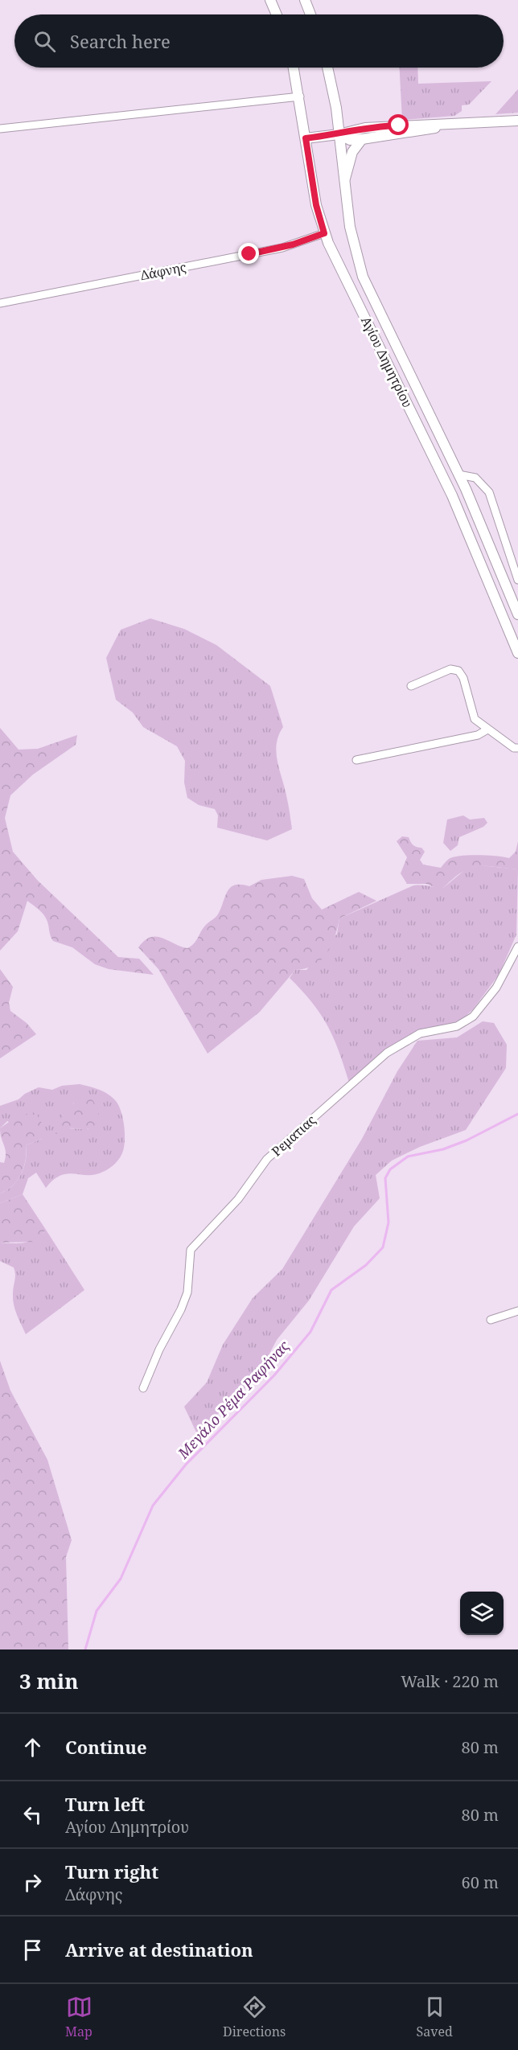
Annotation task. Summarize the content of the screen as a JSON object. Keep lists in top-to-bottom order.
{
  "streets": {
    "street": ["Δάφνης", "Αγίου Δημητρίου", "Ρεματιας"]
  },
  "crossings": [
    ["Δάφνης", "Αγίου Δημητρίου"]
  ],
  "water": ["Μεγάλο Ρέμα Ραφήνας"],
  "page": {
    "search": "Search here",
    "heading": ["3 min", "Walk · 220 m"],
    "list": [
      ["Continue", "80 m"],
      ["Turn left", "Αγίου Δημητρίου", "80 m"],
      ["Turn right", "Δάφνης", "60 m"],
      "Arrive at destination"
    ],
    "nav": ["Map", "Directions", "Saved"]
  }
}
